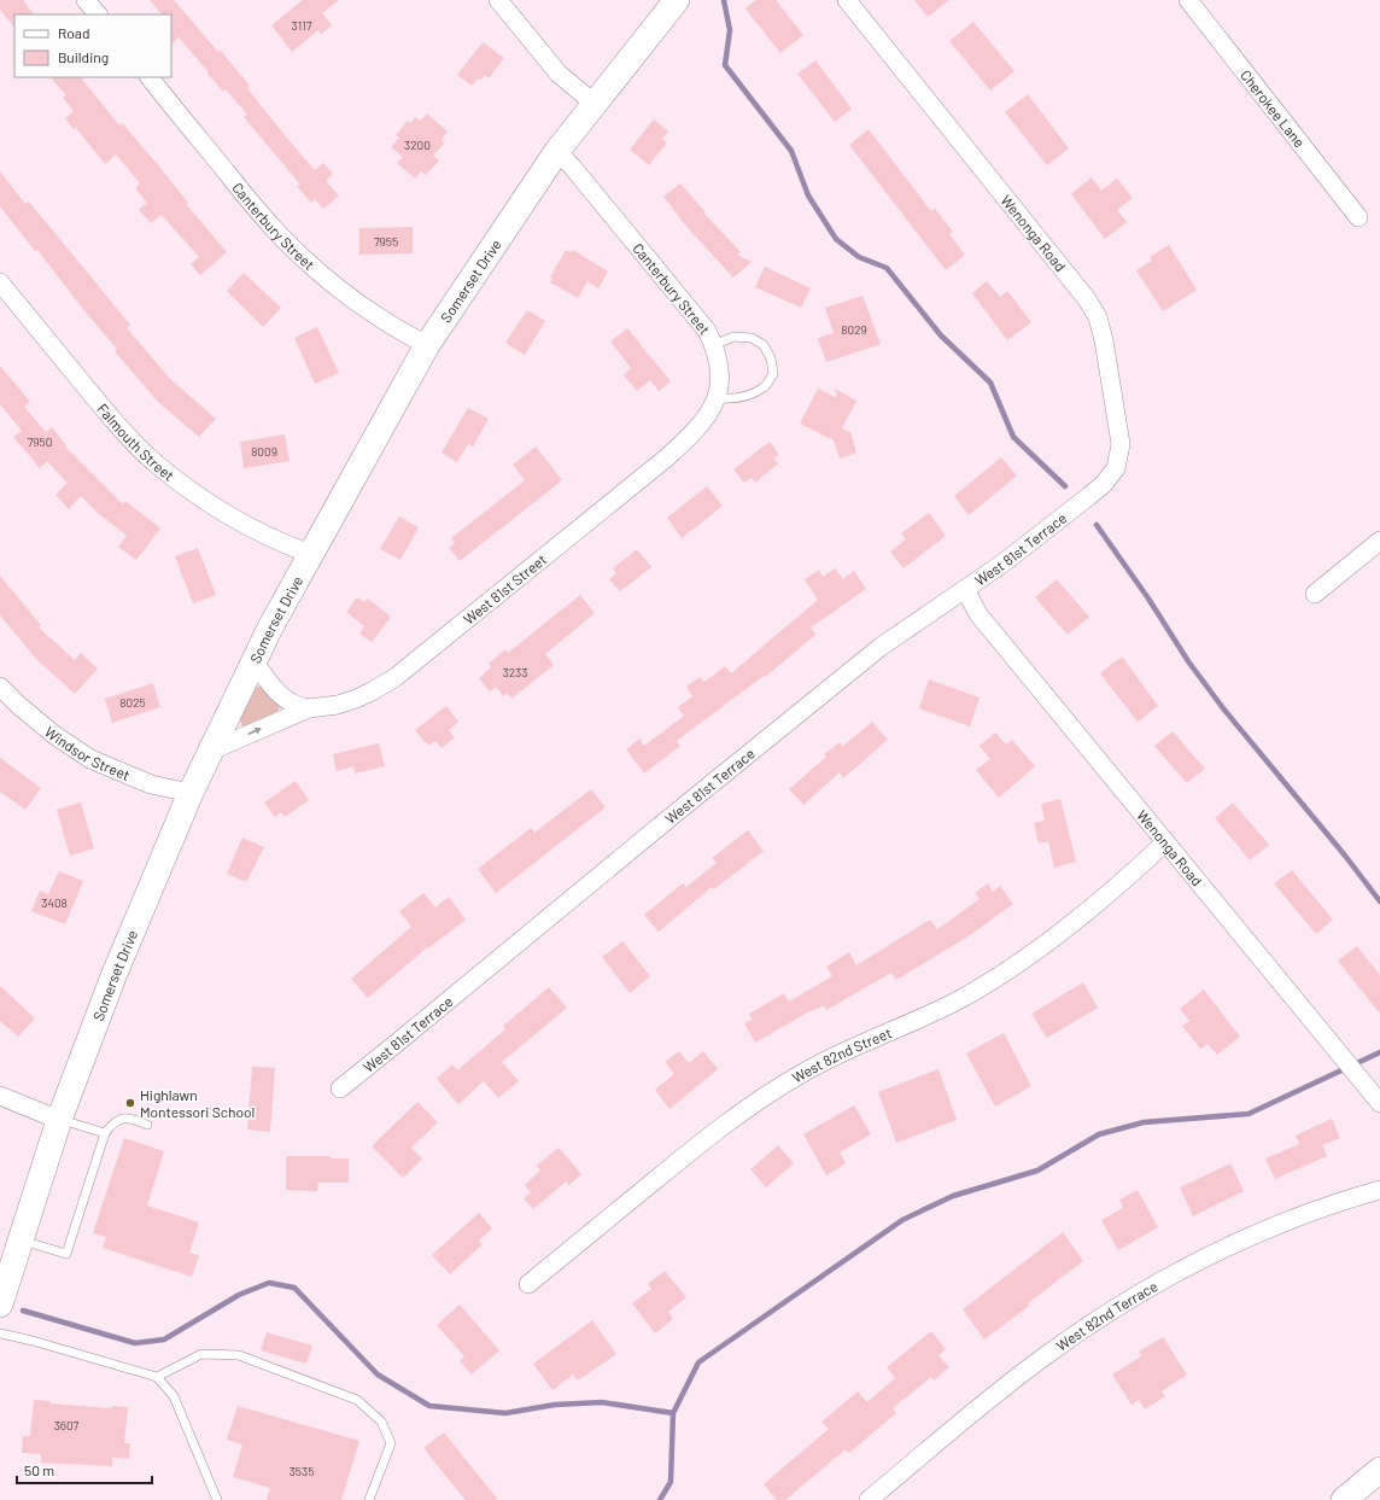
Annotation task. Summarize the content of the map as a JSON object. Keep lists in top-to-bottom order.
{
  "streets": {
    "street": [
      "Cherokee Lane",
      "Canterbury Street",
      "Wenonga Road",
      "Somerset Drive",
      "Falmouth Street",
      "West 81st Terrace",
      "West 81st Street",
      "Windsor Street",
      "West 82nd Street",
      "West 82nd Terrace"
    ]
  },
  "crossings": [
    ["Canterbury Street", "Somerset Drive"],
    ["Canterbury Street", "West 81st Street"],
    ["Wenonga Road", "West 81st Terrace"],
    ["Wenonga Road", "West 82nd Street"],
    ["Somerset Drive", "Falmouth Street"],
    ["Somerset Drive", "West 81st Street"],
    ["Somerset Drive", "Windsor Street"]
  ],
  "places": ["Highlawn Montessori School"],
  "house_numbers": [
    "3117",
    "3200",
    "7955",
    "8029",
    "7950",
    "8009",
    "3233",
    "8025",
    "3408",
    "3607",
    "3535"
  ],
  "legend": ["Road", "Building"],
  "scale_bar": "50 m"
}
